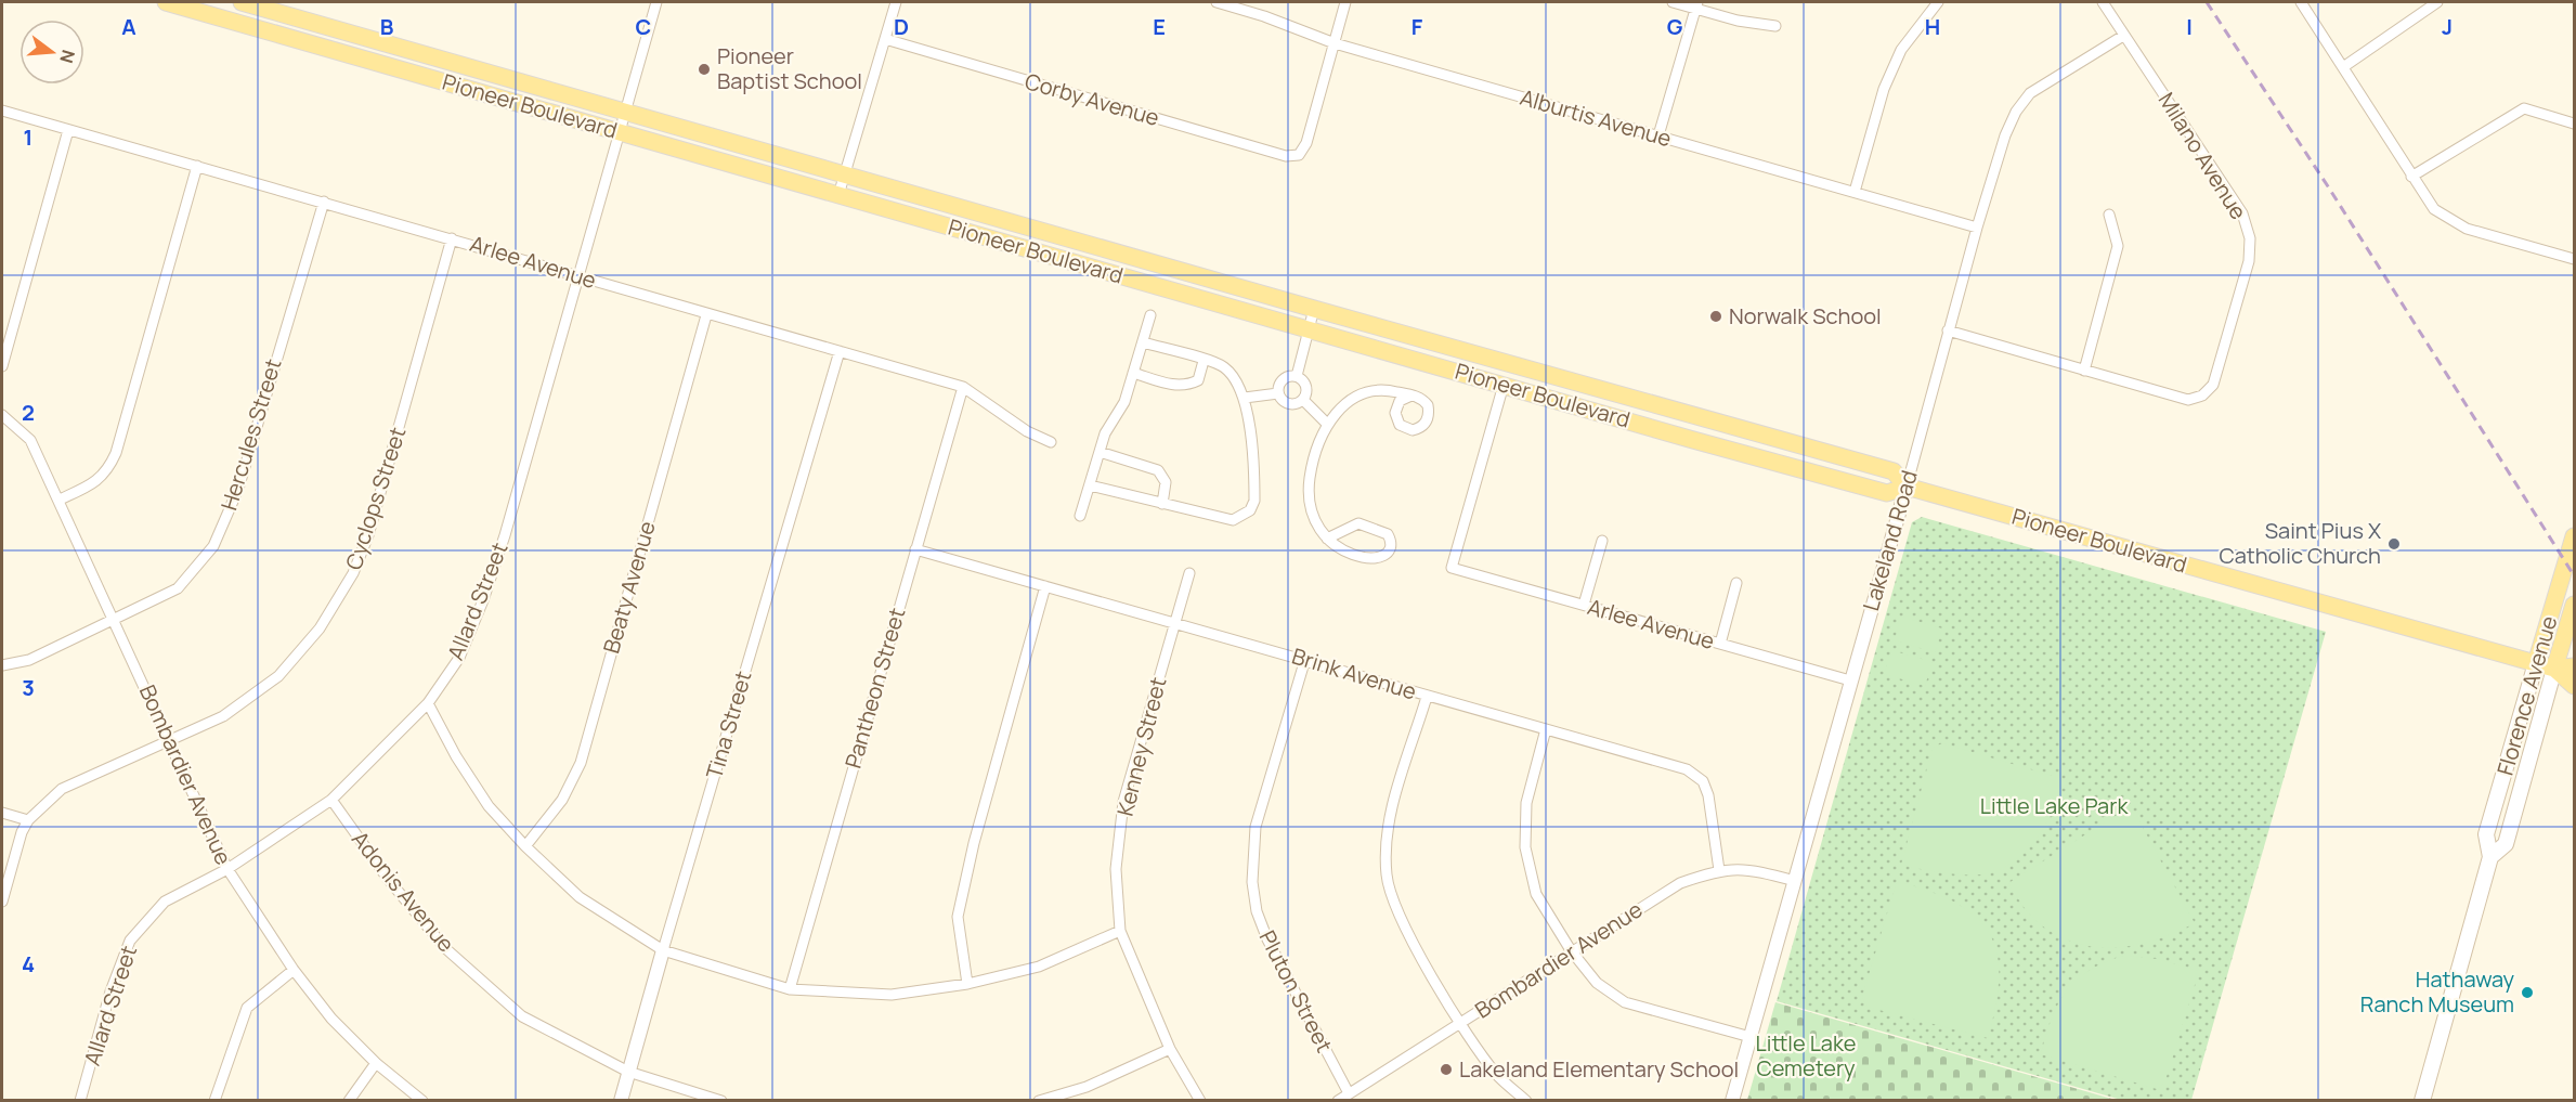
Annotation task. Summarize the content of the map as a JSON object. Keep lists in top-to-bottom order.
{
  "streets": {
    "main road": ["Pioneer Boulevard", "Florence Avenue"],
    "street": [
      "Corby Avenue",
      "Alburtis Avenue",
      "Milano Avenue",
      "Arlee Avenue",
      "Hercules Street",
      "Cyclops Street",
      "Lakeland Road",
      "Beaty Avenue",
      "Allard Street",
      "Brink Avenue",
      "Pantheon Street",
      "Tina Street",
      "Kenney Street",
      "Bombardier Avenue",
      "Adonis Avenue",
      "Pluton Street"
    ]
  },
  "crossings": [
    ["Corby Avenue", "Alburtis Avenue"],
    ["Pioneer Boulevard", "Arlee Avenue"],
    ["Pioneer Boulevard", "Lakeland Road"],
    ["Pioneer Boulevard", "Allard Street"],
    ["Pioneer Boulevard", "Florence Avenue"],
    ["Alburtis Avenue", "Lakeland Road"],
    ["Milano Avenue", "Lakeland Road"],
    ["Arlee Avenue", "Hercules Street"],
    ["Arlee Avenue", "Cyclops Street"],
    ["Arlee Avenue", "Lakeland Road"],
    ["Arlee Avenue", "Beaty Avenue"],
    ["Arlee Avenue", "Allard Street"],
    ["Arlee Avenue", "Pantheon Street"],
    ["Arlee Avenue", "Tina Street"],
    ["Hercules Street", "Bombardier Avenue"],
    ["Cyclops Street", "Bombardier Avenue"],
    ["Lakeland Road", "Bombardier Avenue"],
    ["Allard Street", "Bombardier Avenue"],
    ["Allard Street", "Adonis Avenue"],
    ["Brink Avenue", "Pantheon Street"],
    ["Brink Avenue", "Kenney Street"],
    ["Brink Avenue", "Bombardier Avenue"],
    ["Brink Avenue", "Pluton Street"],
    ["Tina Street", "Adonis Avenue"],
    ["Bombardier Avenue", "Pluton Street"]
  ],
  "parks": ["Little Lake Park", "Little Lake Cemetery"],
  "places": [
    "Pioneer Baptist School",
    "Norwalk School",
    "Saint Pius X Catholic Church",
    "Hathaway Ranch Museum",
    "Lakeland Elementary School"
  ],
  "north": "right",
  "grid": {
    "columns": [
      "A",
      "B",
      "C",
      "D",
      "E",
      "F",
      "G",
      "H",
      "I",
      "J"
    ],
    "rows": [
      "1",
      "2",
      "3",
      "4"
    ]
  }
}
